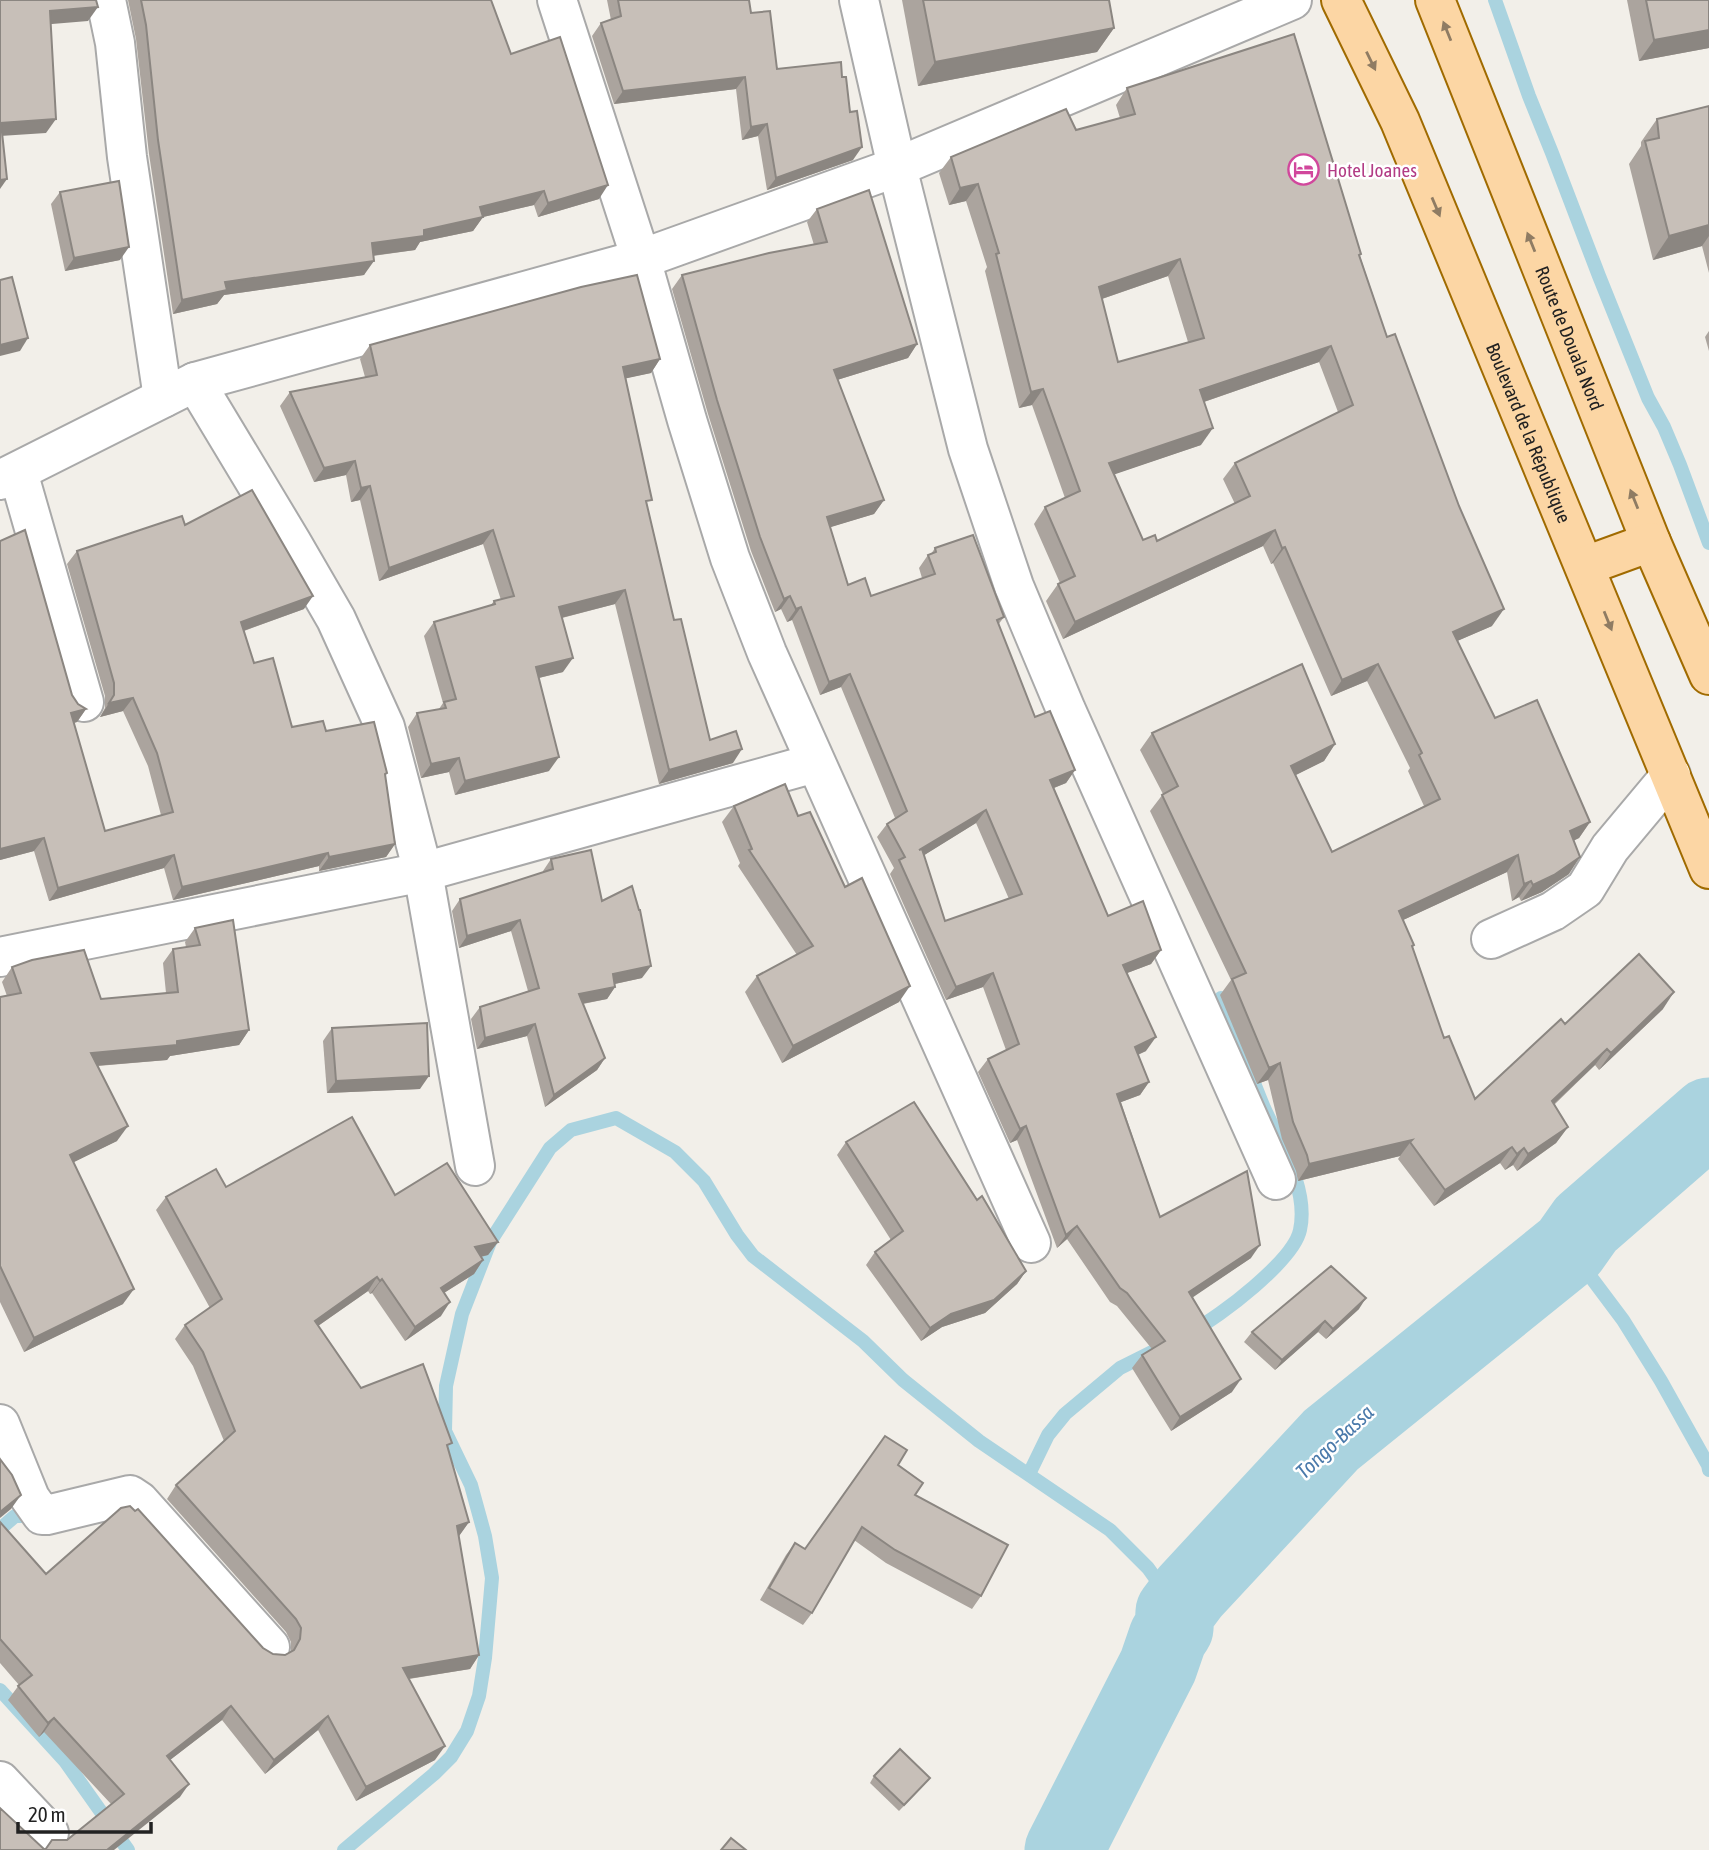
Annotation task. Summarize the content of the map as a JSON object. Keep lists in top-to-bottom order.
{
  "streets": {
    "main road": ["Route de Douala Nord", "Boulevard de la République"]
  },
  "one_way": ["Route de Douala Nord", "Boulevard de la République"],
  "water": ["Tongo-Bassa"],
  "places": {
    "hotel": ["Hotel Joanes"]
  },
  "scale_bar": "20 m"
}
